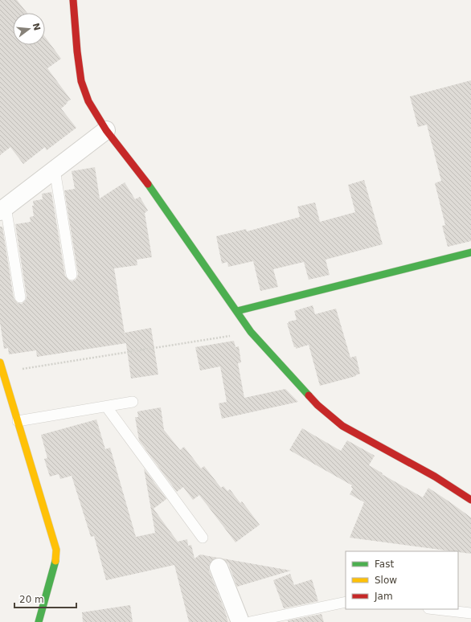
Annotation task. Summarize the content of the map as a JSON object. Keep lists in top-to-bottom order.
{
  "legend": ["Fast", "Slow", "Jam"],
  "scale_bar": "20 m",
  "north": "right"
}
